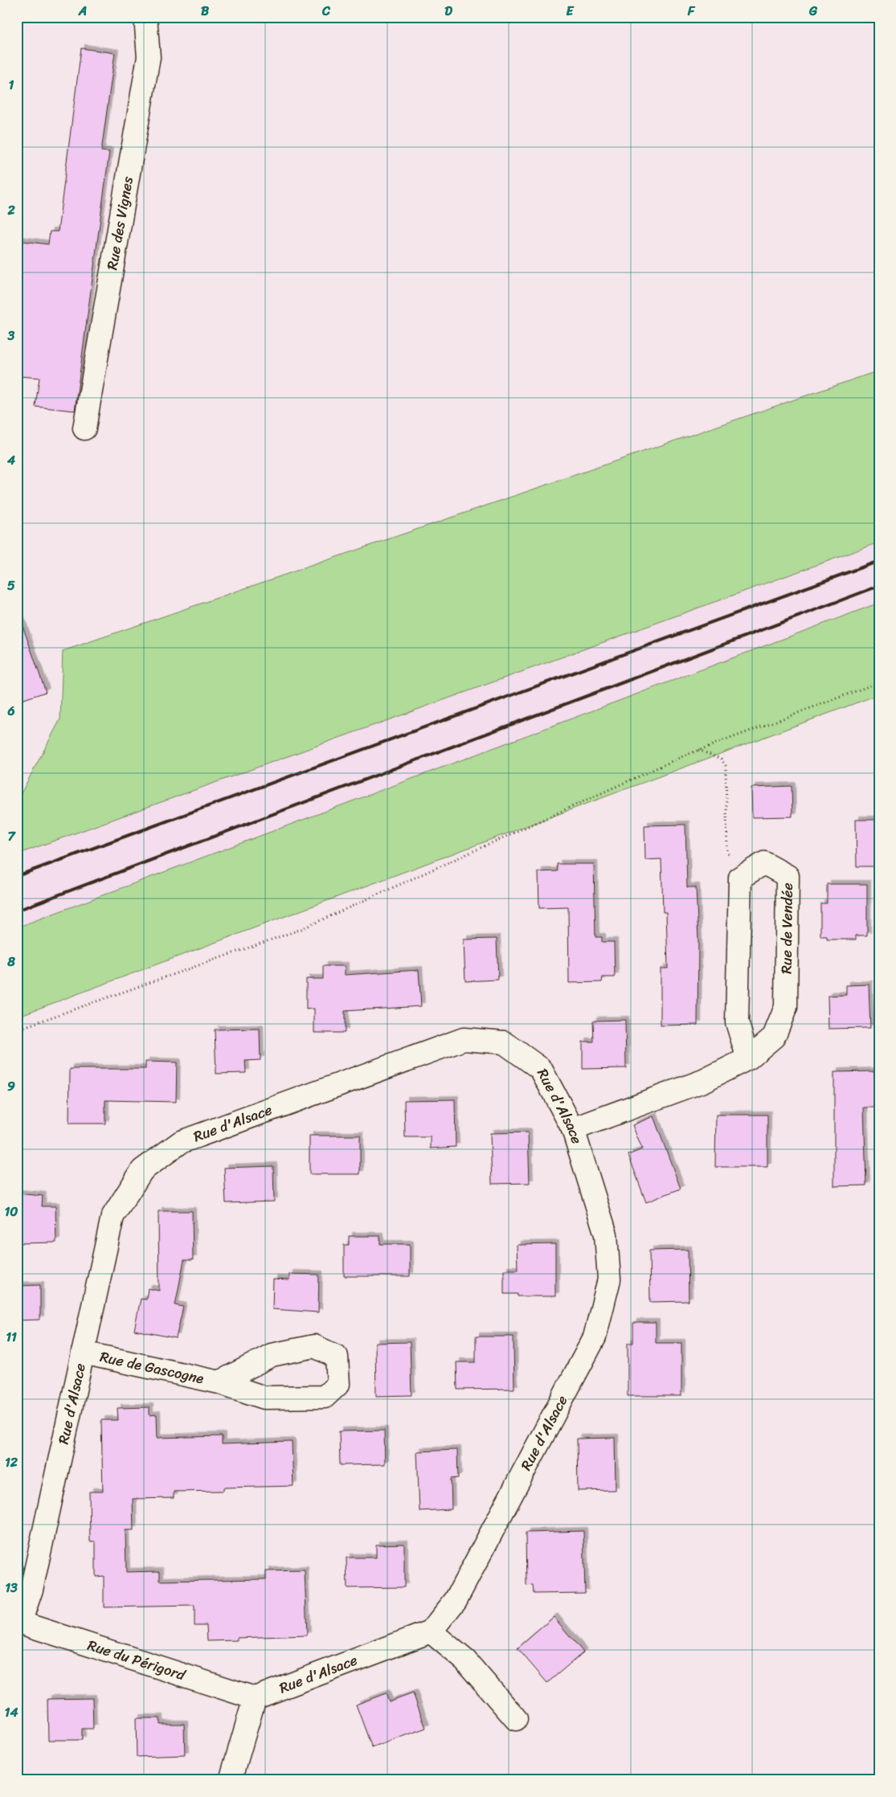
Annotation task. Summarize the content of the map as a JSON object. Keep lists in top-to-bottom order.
{
  "streets": {
    "street": [
      "Rue des Vignes",
      "Rue de Vendée",
      "Rue d'Alsace",
      "Rue de Gascogne",
      "Rue du Périgord"
    ]
  },
  "crossings": [
    ["Rue de Vendée", "Rue d'Alsace"],
    ["Rue d'Alsace", "Rue de Gascogne"],
    ["Rue d'Alsace", "Rue du Périgord"]
  ],
  "grid": {
    "columns": [
      "A",
      "B",
      "C",
      "D",
      "E",
      "F",
      "G"
    ],
    "rows": [
      "1",
      "2",
      "3",
      "4",
      "5",
      "6",
      "7",
      "8",
      "9",
      "10",
      "11",
      "12",
      "13",
      "14"
    ]
  }
}
